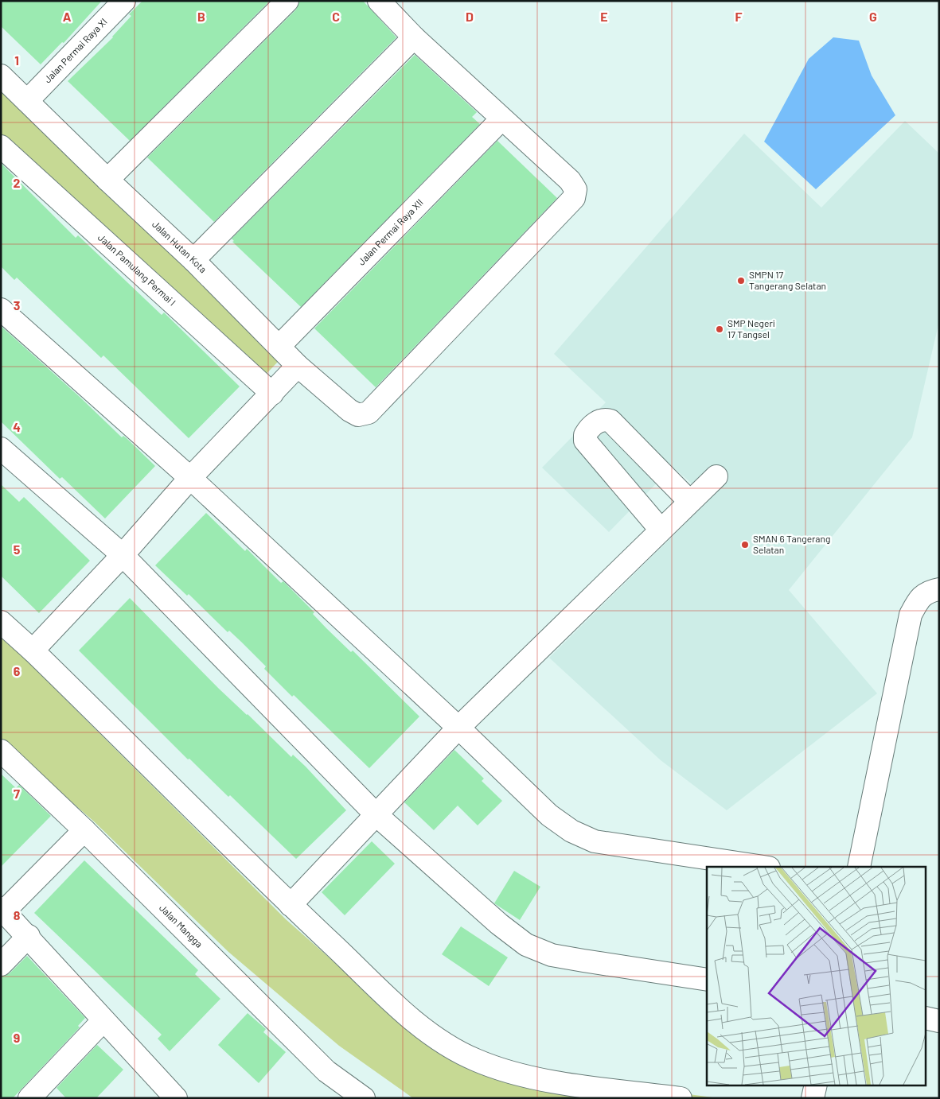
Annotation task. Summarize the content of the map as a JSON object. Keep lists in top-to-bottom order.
{
  "streets": {
    "street": [
      "Jalan Permai Raya XI",
      "Jalan Permai Raya XII",
      "Jalan Hutan Kota",
      "Jalan Pamulang Permai I",
      "Jalan Mangga"
    ]
  },
  "crossings": [
    ["Jalan Permai Raya XI", "Jalan Hutan Kota"],
    ["Jalan Permai Raya XII", "Jalan Hutan Kota"]
  ],
  "places": ["SMPN 17 Tangerang Selatan", "SMP Negeri 17 Tangsel", "SMAN 6 Tangerang Selatan"],
  "grid": {
    "columns": [
      "A",
      "B",
      "C",
      "D",
      "E",
      "F",
      "G"
    ],
    "rows": [
      "1",
      "2",
      "3",
      "4",
      "5",
      "6",
      "7",
      "8",
      "9"
    ]
  }
}
